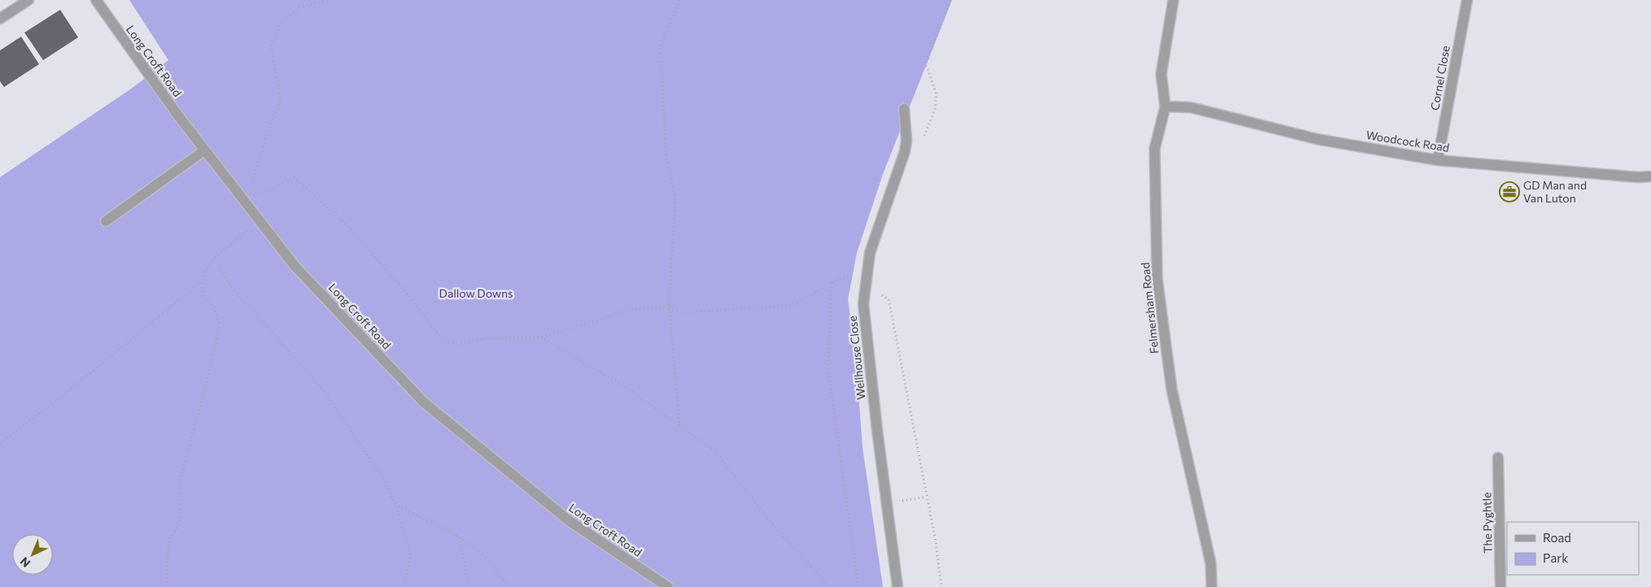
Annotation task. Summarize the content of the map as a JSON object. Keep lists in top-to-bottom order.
{
  "streets": {
    "street": [
      "Long Croft Road",
      "Cornel Close",
      "Woodcock Road",
      "Felmersham Road",
      "Wellhouse Close",
      "The Pyghtle"
    ]
  },
  "crossings": [
    ["Cornel Close", "Woodcock Road"],
    ["Woodcock Road", "Felmersham Road"]
  ],
  "parks": ["Dallow Downs"],
  "places": {
    "office": ["GD Man and Van Luton"]
  },
  "legend": ["Road", "Park"],
  "north": "bottom left"
}
